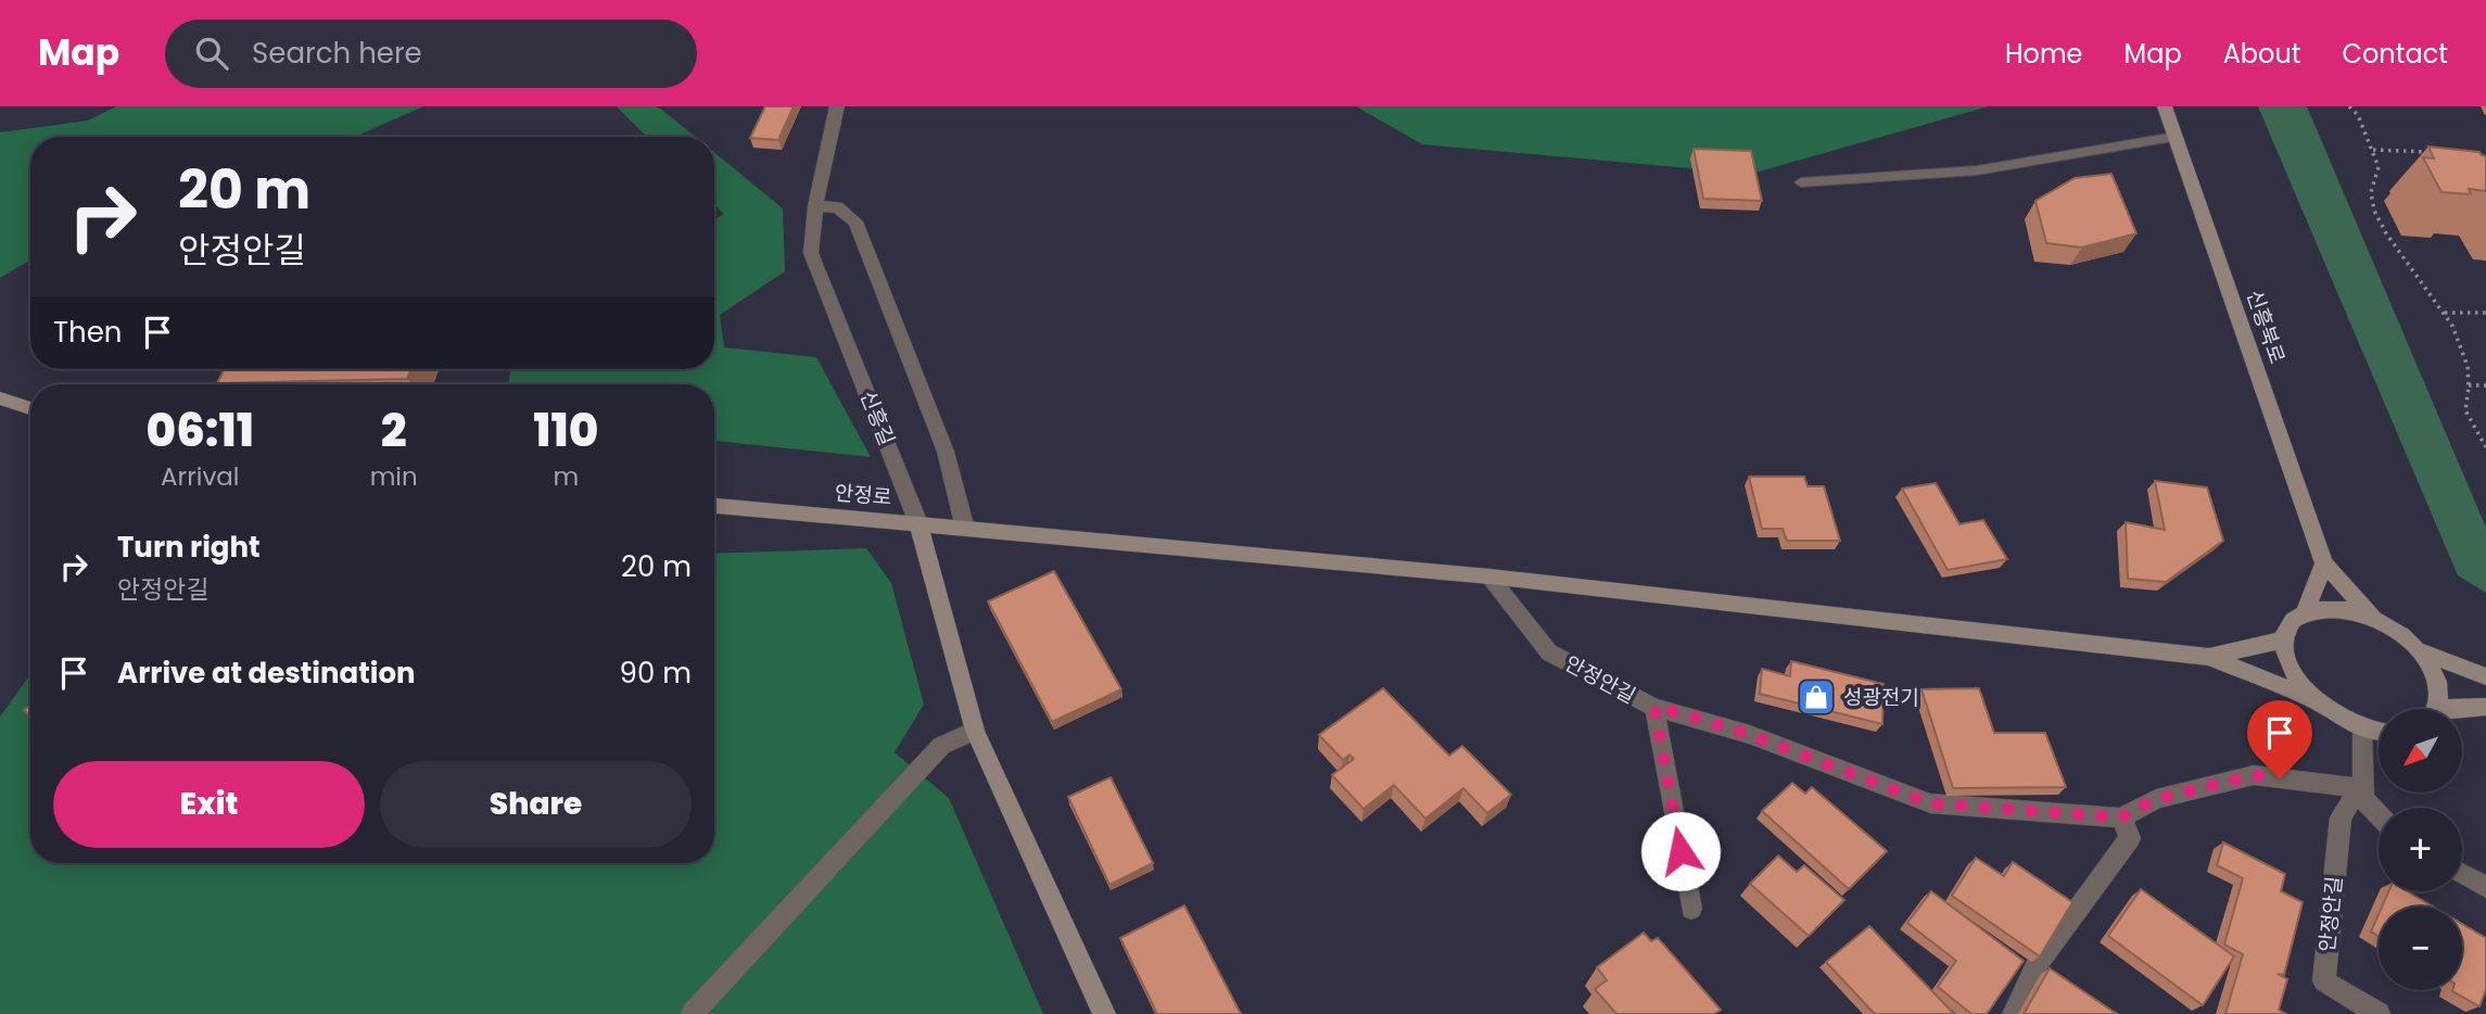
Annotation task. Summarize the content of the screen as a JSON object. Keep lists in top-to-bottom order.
{
  "streets": {
    "street": [
      "신흥북로",
      "신흥길",
      "안정로",
      "안정안길"
    ]
  },
  "crossings": [
    ["신흥길", "안정로"],
    ["안정로", "안정안길"]
  ],
  "places": {
    "shop": ["성광전기"]
  },
  "north": "bottom left",
  "page": {
    "header": "Map",
    "search": "Search here",
    "nav": [
      "Home",
      "Map",
      "About",
      "Contact"
    ],
    "turn": ["20 m", "안정안길"],
    "then": "Then",
    "eta": [
      "06:11",
      "Arrival",
      "2",
      "min",
      "110",
      "m"
    ],
    "list": [
      {
        "name": "Turn right",
        "note": "안정안길",
        "value": "20 m"
      },
      {
        "name": "Arrive at destination",
        "value": "90 m"
      }
    ],
    "map_buttons": ["+", "−"],
    "buttons": ["Exit", "Share"]
  }
}
